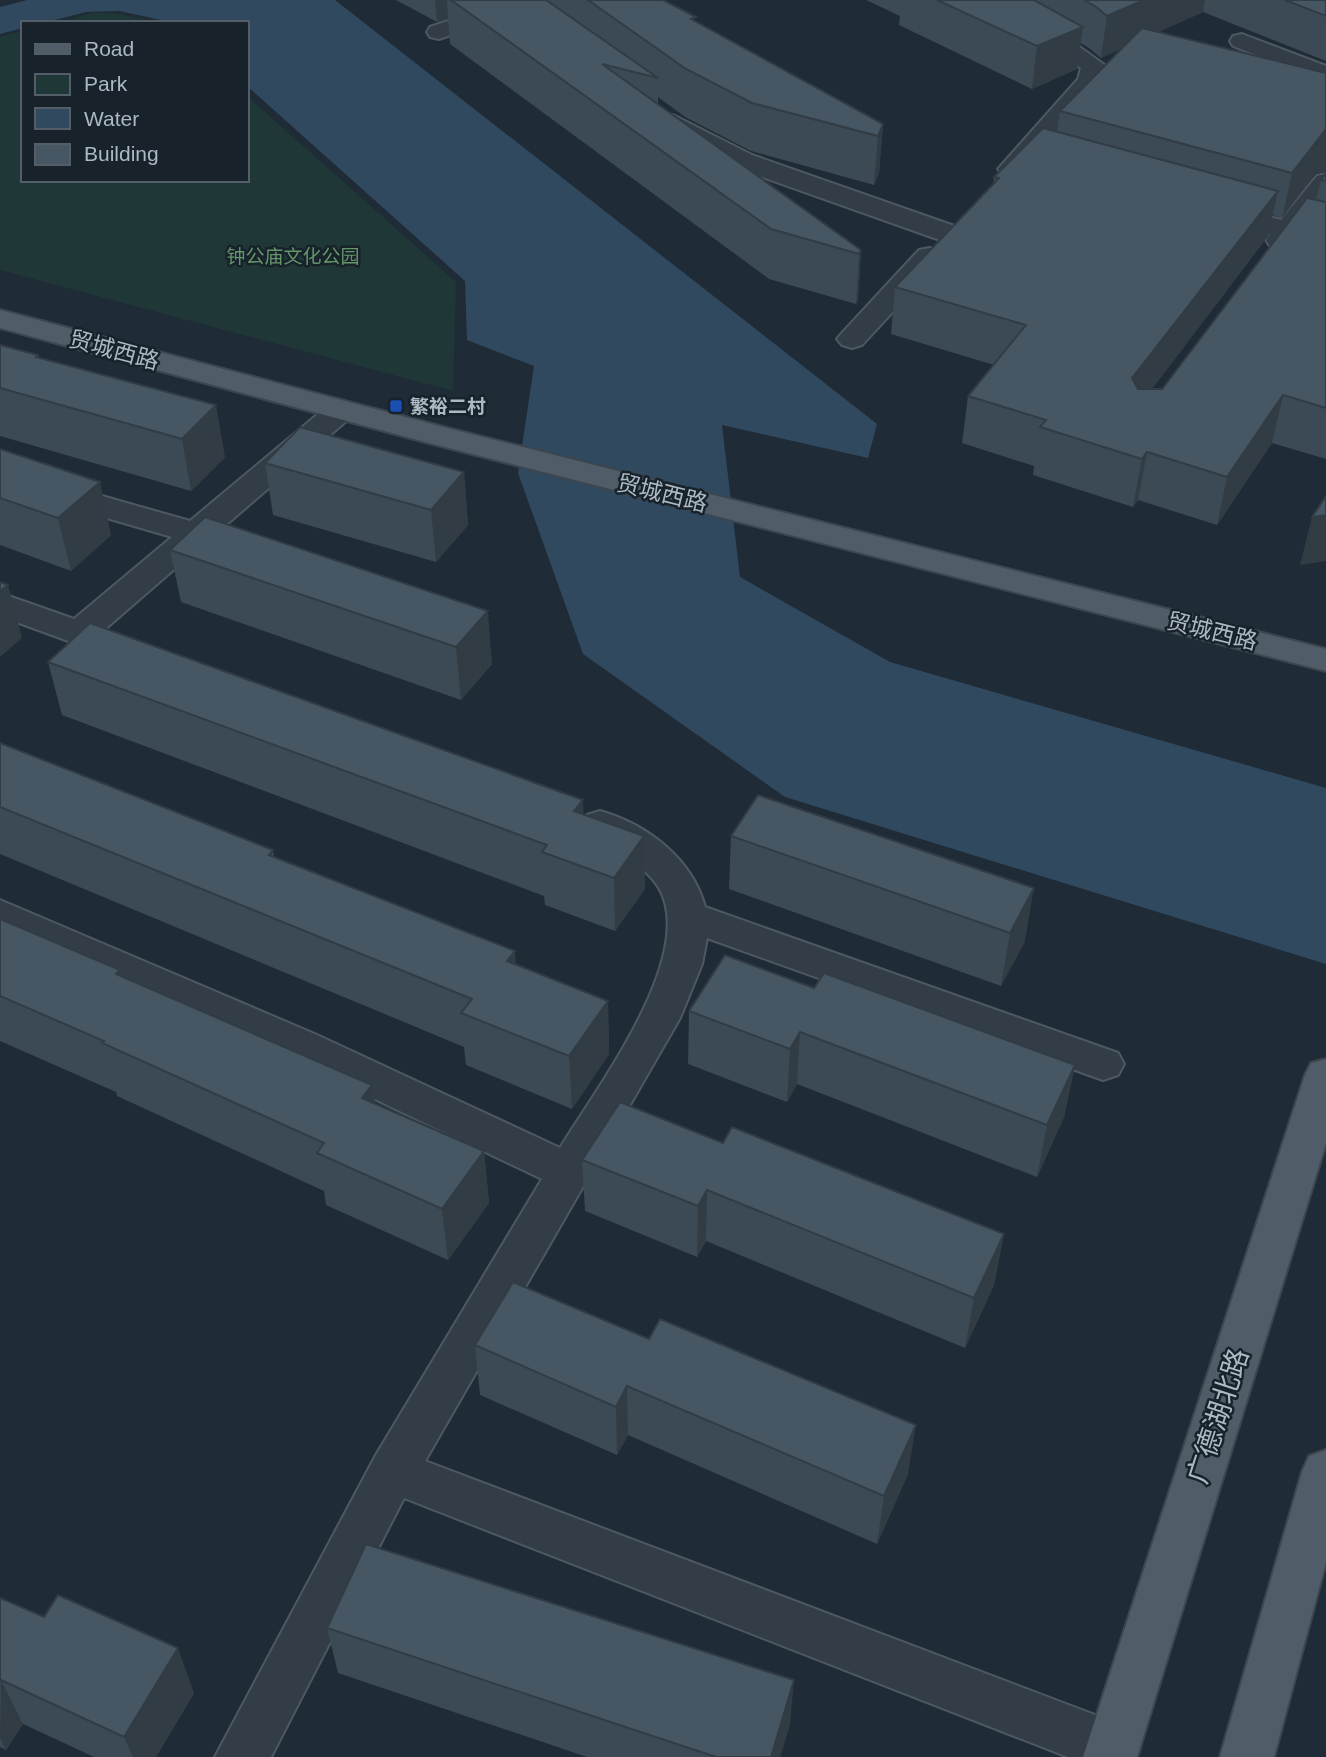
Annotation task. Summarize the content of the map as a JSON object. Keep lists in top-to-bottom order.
{
  "streets": {
    "main road": ["贸城西路", "广德湖北路"]
  },
  "parks": ["钟公庙文化公园"],
  "places": {
    "transit": ["繁裕二村"]
  },
  "legend": [
    "Road",
    "Park",
    "Water",
    "Building"
  ]
}
